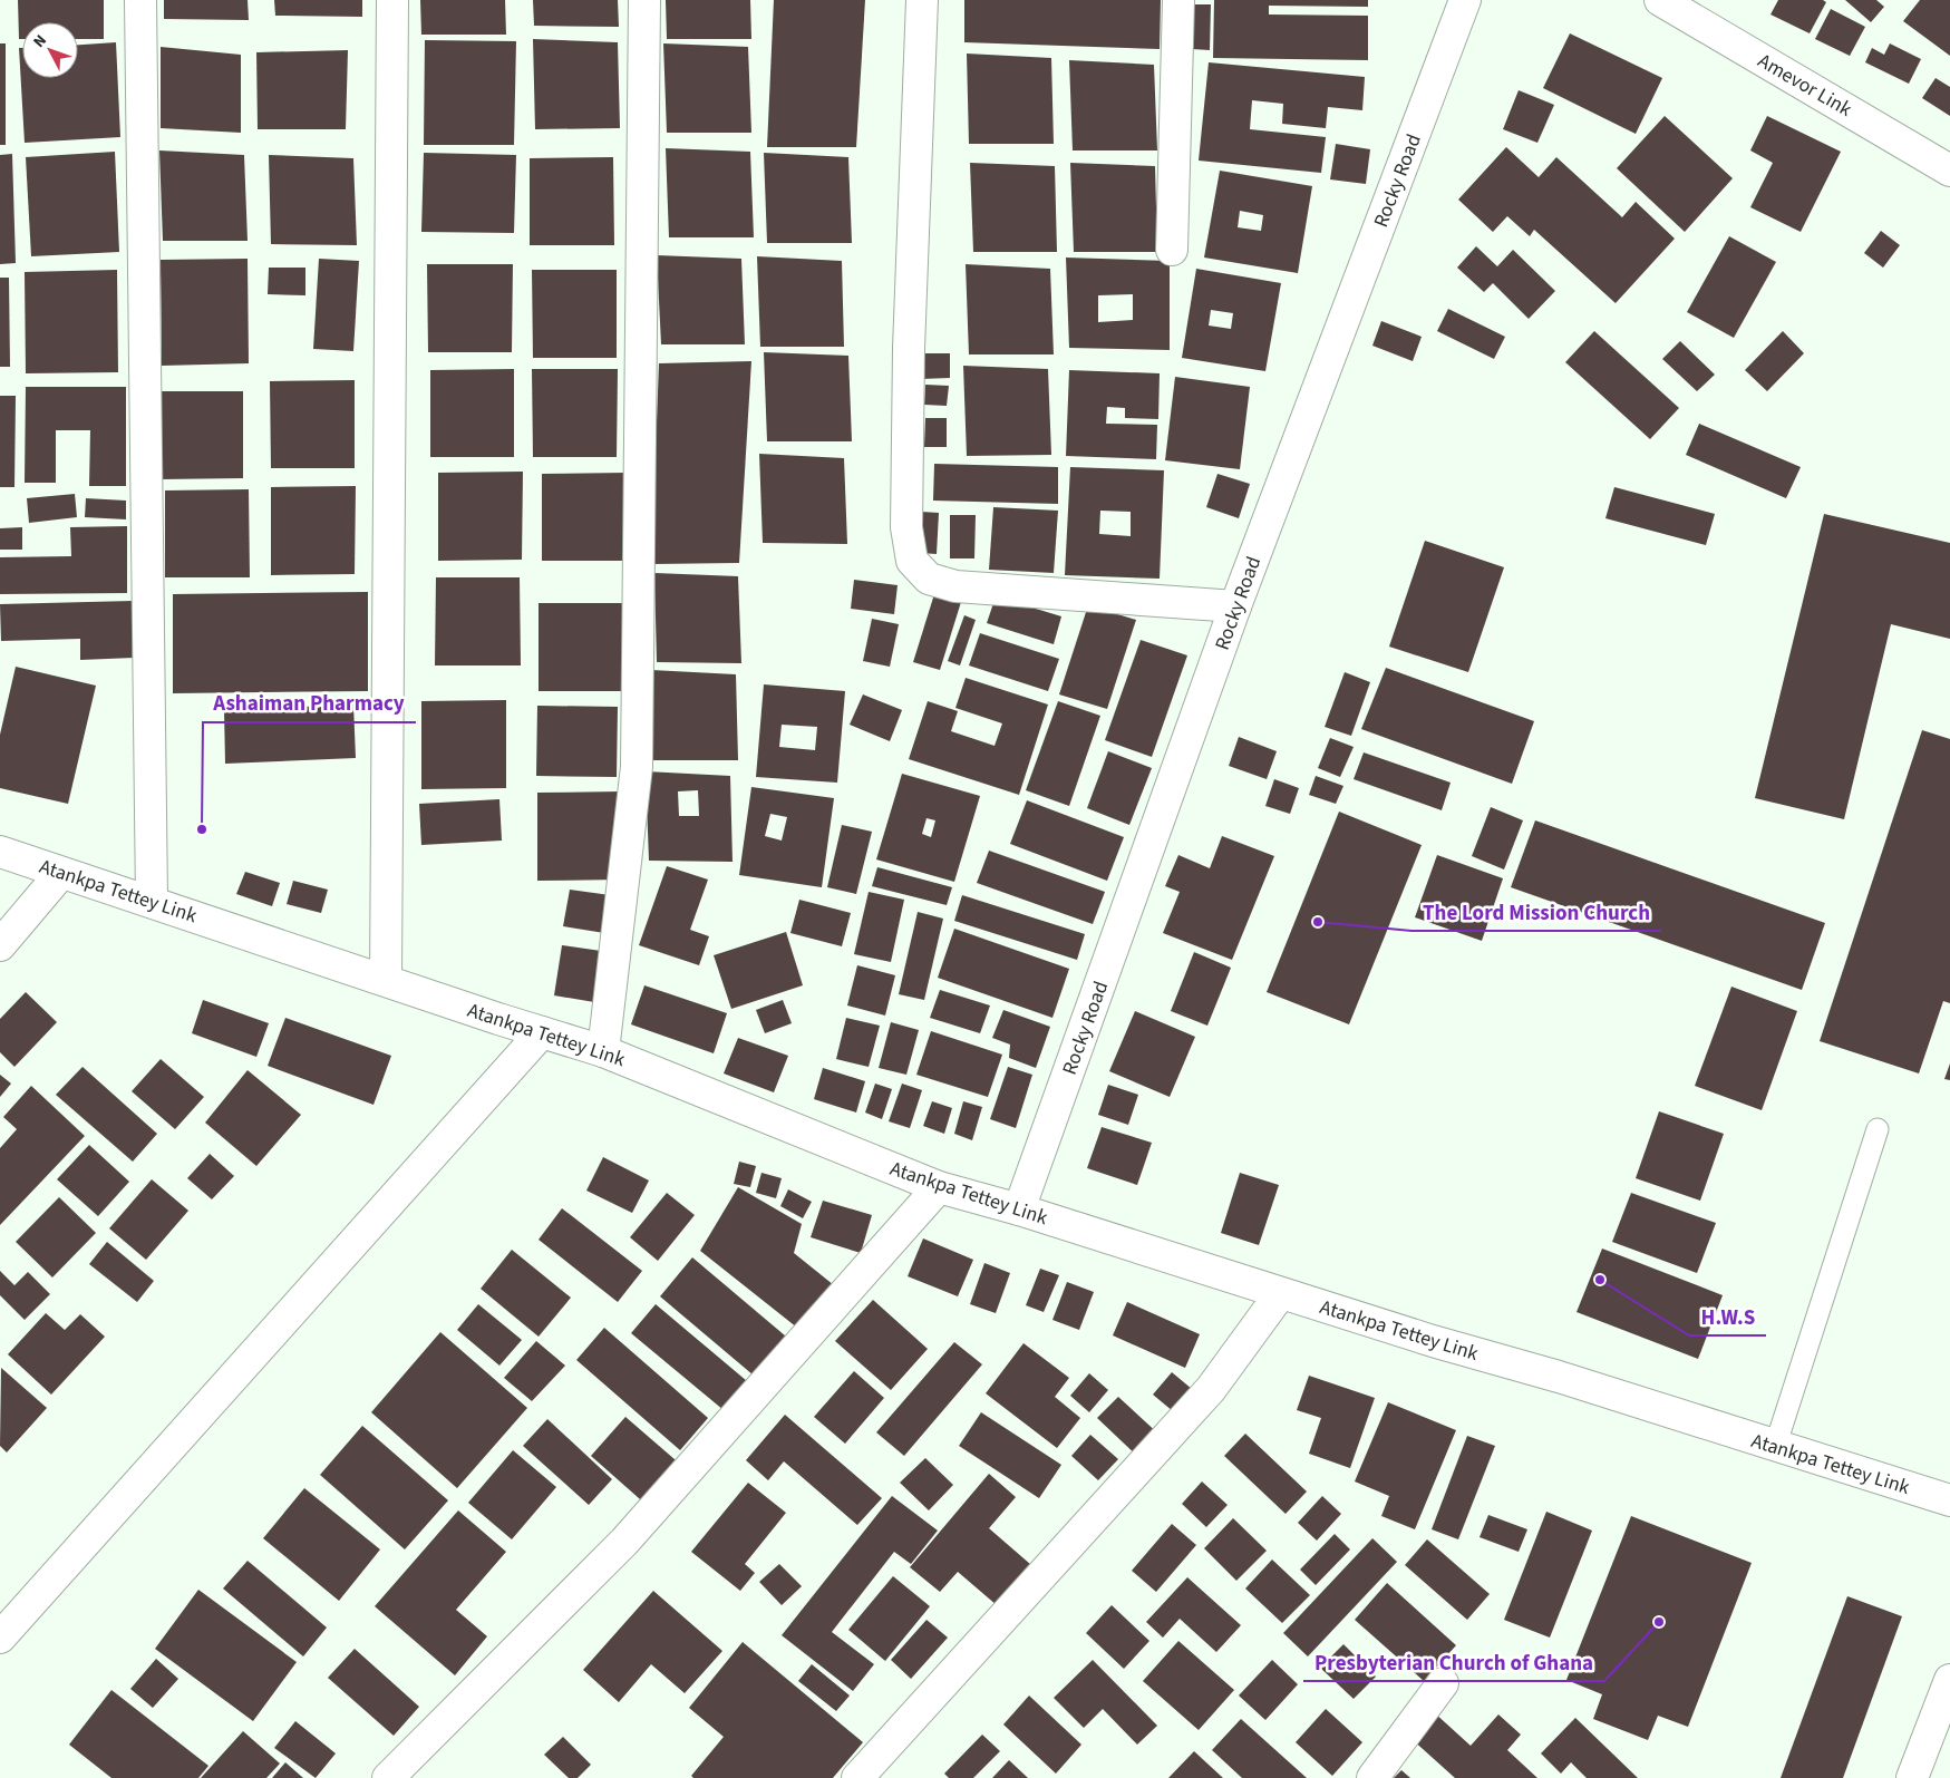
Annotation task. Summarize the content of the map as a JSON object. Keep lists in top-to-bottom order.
{
  "streets": {
    "street": ["Amevor Link", "Rocky Road", "Atankpa Tettey Link"]
  },
  "crossings": [
    ["Rocky Road", "Atankpa Tettey Link"]
  ],
  "places": [
    "Ashaiman Pharmacy",
    "The Lord Mission Church",
    "H.W.S",
    "Presbyterian Church of Ghana"
  ],
  "north": "top left"
}
